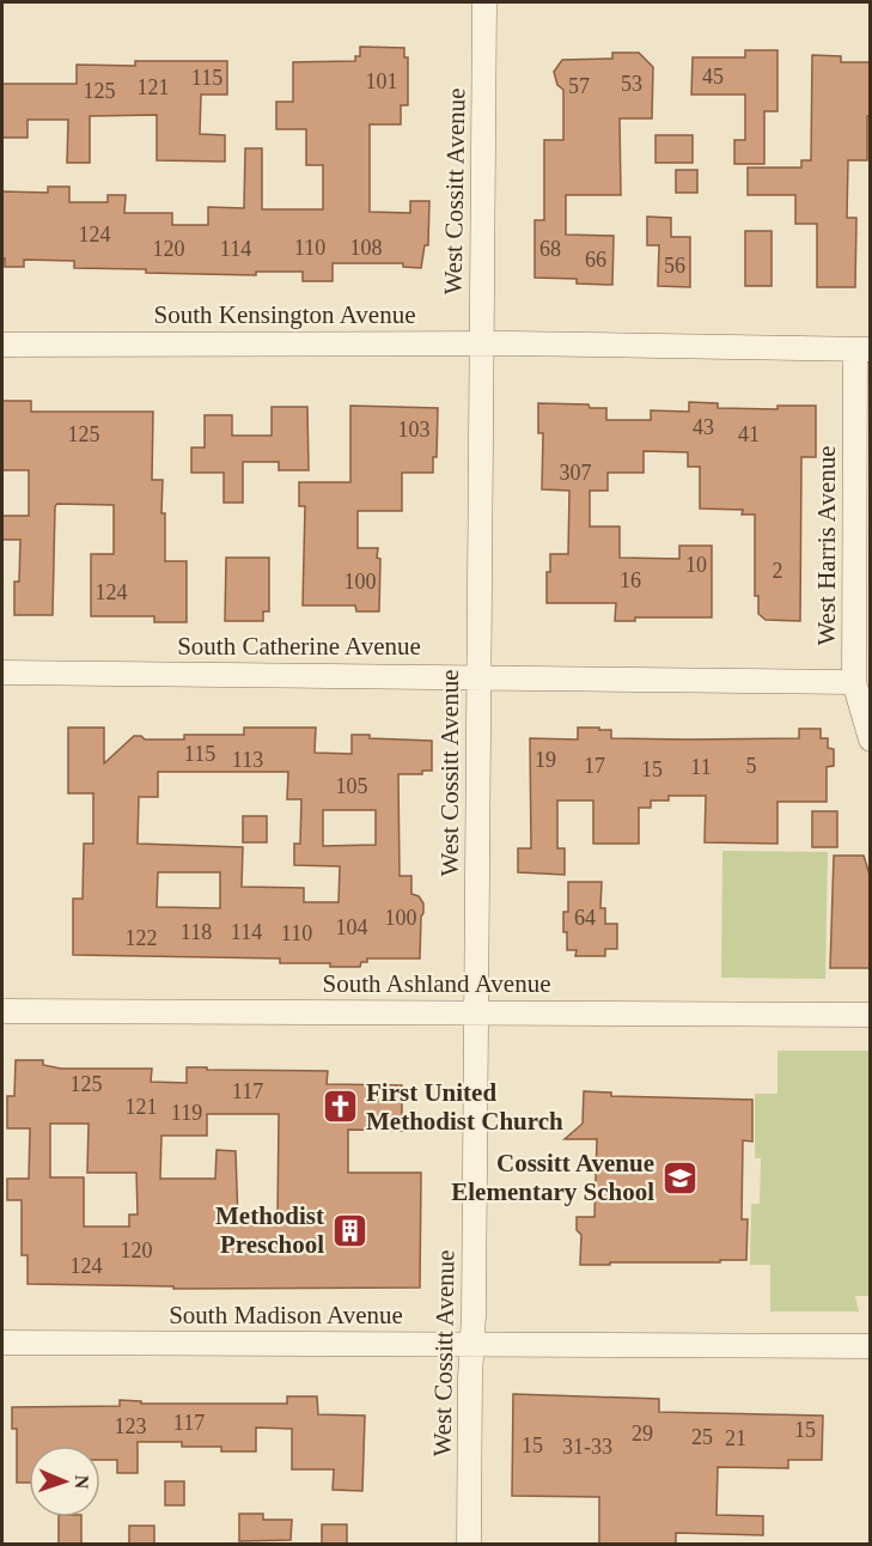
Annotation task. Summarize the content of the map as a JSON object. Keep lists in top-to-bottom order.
{
  "streets": {
    "street": [
      "West Cossitt Avenue",
      "South Kensington Avenue",
      "West Harris Avenue",
      "South Catherine Avenue",
      "South Ashland Avenue",
      "South Madison Avenue"
    ]
  },
  "crossings": [
    ["West Cossitt Avenue", "South Kensington Avenue"],
    ["West Cossitt Avenue", "South Catherine Avenue"],
    ["West Cossitt Avenue", "South Ashland Avenue"],
    ["West Cossitt Avenue", "South Madison Avenue"],
    ["South Kensington Avenue", "West Harris Avenue"],
    ["West Harris Avenue", "South Catherine Avenue"]
  ],
  "places": {
    "church": ["First United Methodist Church"],
    "school or university": ["Cossitt Avenue Elementary School"],
    "building": ["Methodist Preschool"]
  },
  "house_numbers": [
    "45",
    "115",
    "101",
    "53",
    "57",
    "121",
    "125",
    "124",
    "110",
    "108",
    "120",
    "114",
    "68",
    "66",
    "56",
    "43",
    "103",
    "125",
    "41",
    "307",
    "10",
    "2",
    "16",
    "100",
    "124",
    "115",
    "113",
    "19",
    "17",
    "5",
    "11",
    "15",
    "105",
    "100",
    "64",
    "104",
    "118",
    "114",
    "110",
    "122",
    "125",
    "117",
    "121",
    "119",
    "120",
    "124",
    "117",
    "123",
    "15",
    "29",
    "25",
    "21",
    "15",
    "31-33"
  ],
  "north": "right"
}
